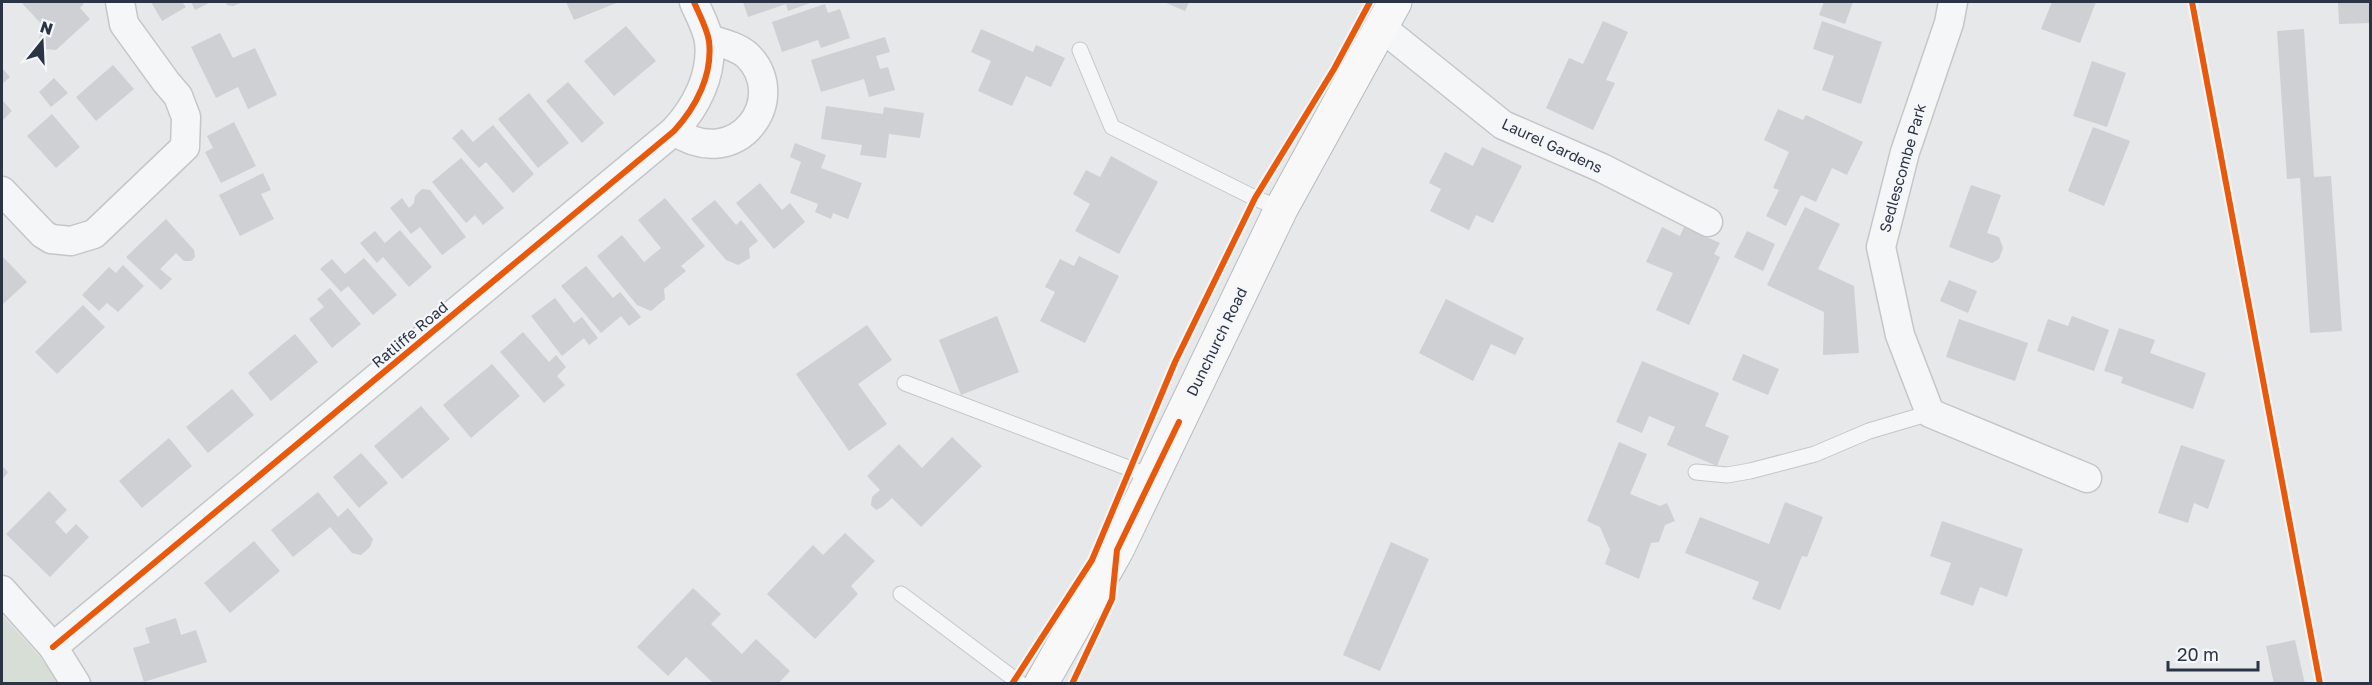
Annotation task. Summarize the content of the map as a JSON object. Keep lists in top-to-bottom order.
{
  "streets": {
    "highway": ["Dunchurch Road"],
    "street": ["Laurel Gardens", "Sedlescombe Park", "Ratliffe Road"]
  },
  "crossings": [
    ["Laurel Gardens", "Dunchurch Road"]
  ],
  "scale_bar": "20 m",
  "north": "top"
}
